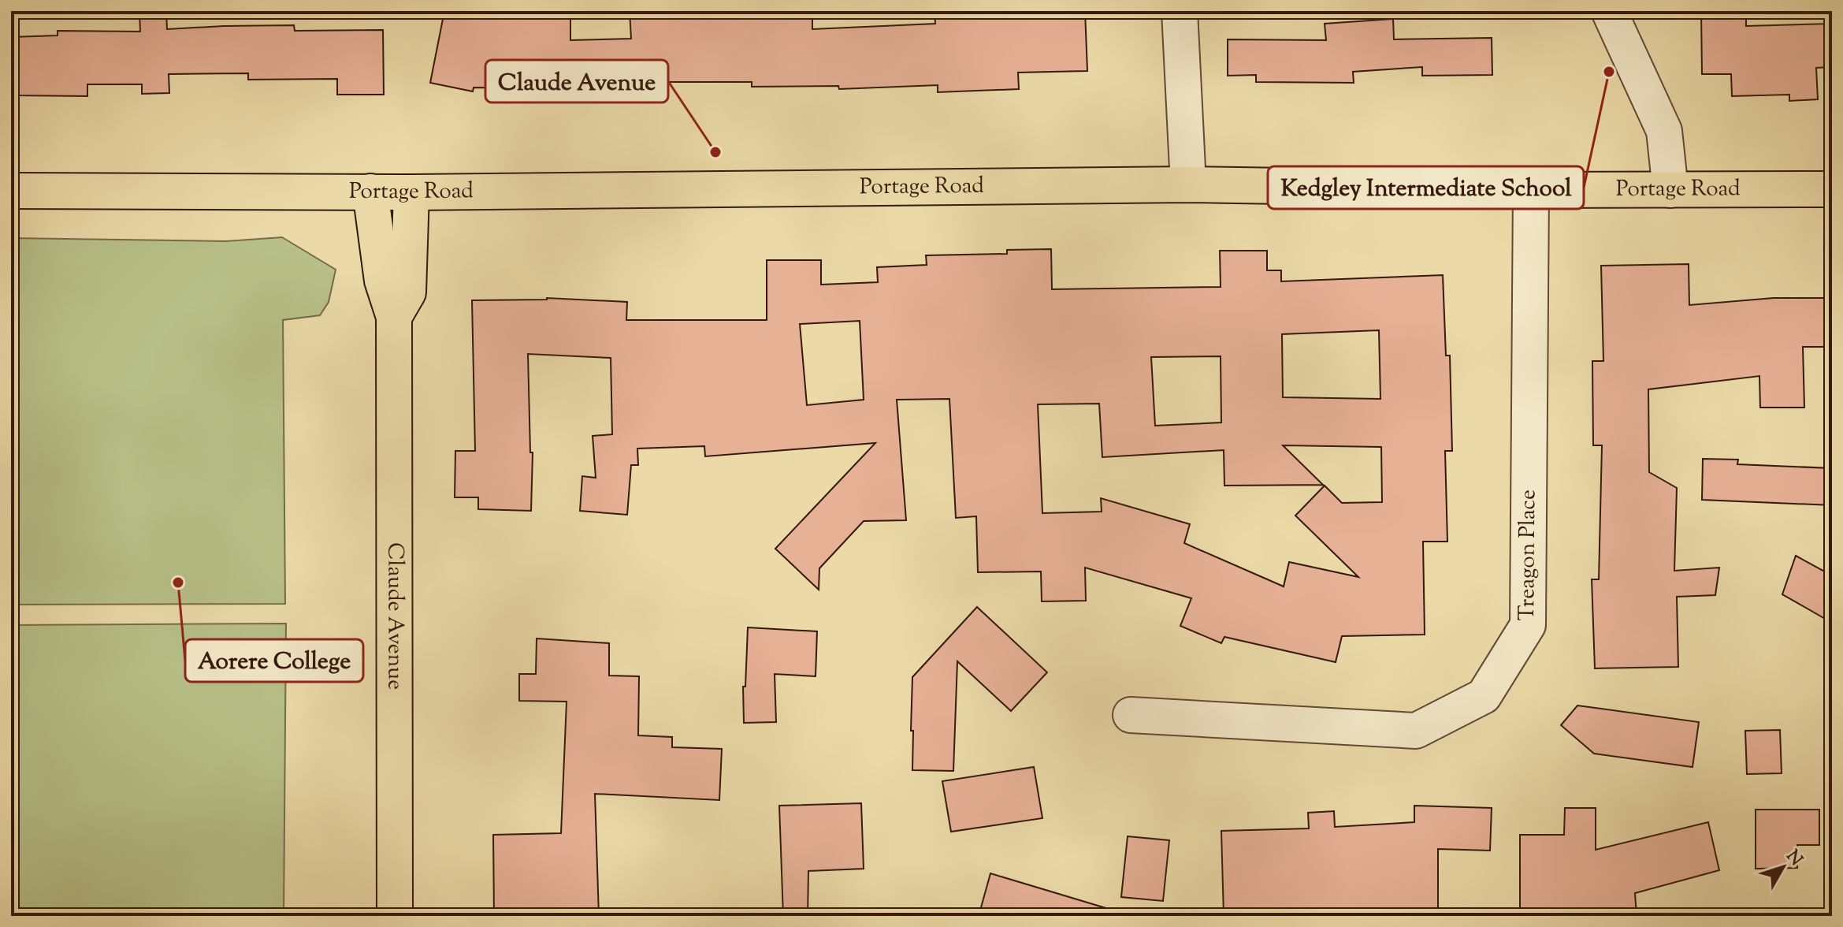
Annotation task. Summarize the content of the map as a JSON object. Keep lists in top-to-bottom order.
{
  "streets": {
    "main road": ["Portage Road", "Claude Avenue"],
    "street": ["Treagon Place"]
  },
  "crossings": [
    ["Portage Road", "Treagon Place"],
    ["Portage Road", "Claude Avenue"]
  ],
  "places": ["Kedgley Intermediate School", "Claude Avenue", "Aorere College"],
  "north": "top right"
}
